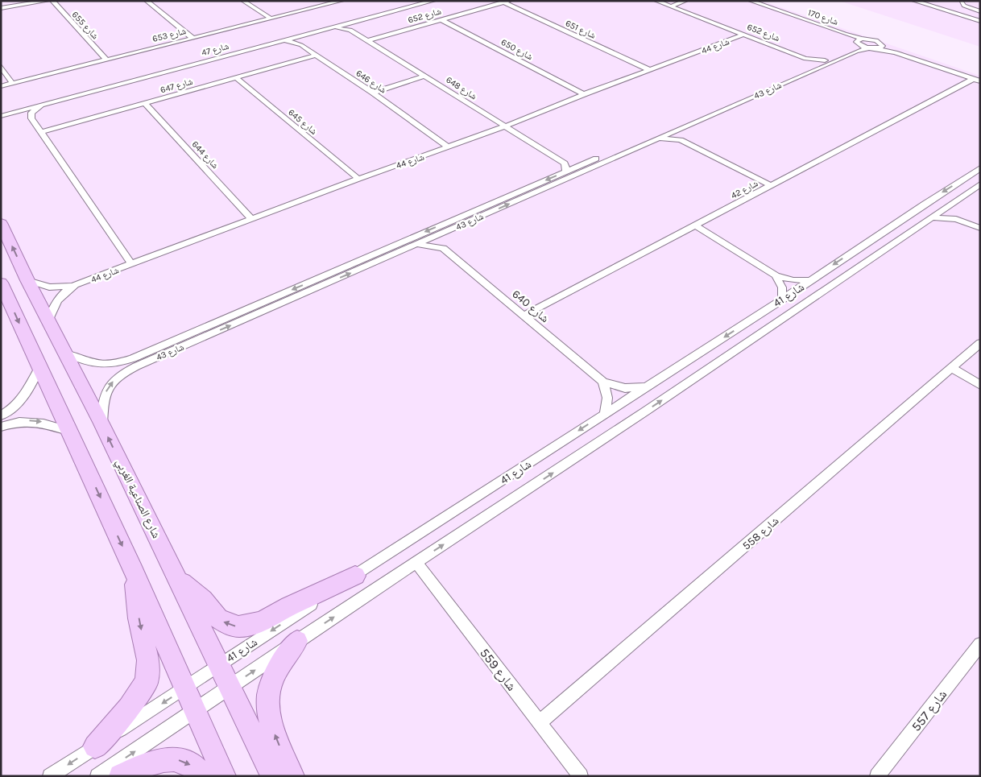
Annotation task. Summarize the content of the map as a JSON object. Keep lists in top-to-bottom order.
{
  "streets": {
    "main road": ["شارع الصناعية الغربي"],
    "street": [
      "شارع 652",
      "شارع 170",
      "شارع 655",
      "شارع 651",
      "شارع 653",
      "شارع 44",
      "شارع 47",
      "شارع 650",
      "شارع 646",
      "شارع 647",
      "شارع 648",
      "شارع 43",
      "شارع 645",
      "شارع 644",
      "شارع 42",
      "شارع 41",
      "شارع 640",
      "شارع 558",
      "شارع 559",
      "شارع 557"
    ]
  },
  "crossings": [
    ["شارع 652", "شارع 651"],
    ["شارع 652", "شارع 44"],
    ["شارع 652", "شارع 650"],
    ["شارع 652", "شارع 648"],
    ["شارع 652", "شارع 43"],
    ["شارع 170", "شارع 43"],
    ["شارع 655", "شارع 653"],
    ["شارع 651", "شارع 44"],
    ["شارع 44", "شارع 650"],
    ["شارع 44", "شارع 646"],
    ["شارع 44", "شارع 648"],
    ["شارع 44", "شارع 645"],
    ["شارع 44", "شارع 644"],
    ["شارع 44", "شارع الصناعية الغربي"],
    ["شارع 47", "شارع 646"],
    ["شارع 47", "شارع 648"],
    ["شارع 646", "شارع 647"],
    ["شارع 647", "شارع 645"],
    ["شارع 647", "شارع 644"],
    ["شارع 648", "شارع 43"],
    ["شارع 43", "شارع الصناعية الغربي"],
    ["شارع 42", "شارع 640"],
    ["شارع 41", "شارع 640"],
    ["شارع 41", "شارع الصناعية الغربي"],
    ["شارع 41", "شارع 559"],
    ["شارع 558", "شارع 559"]
  ]
}
